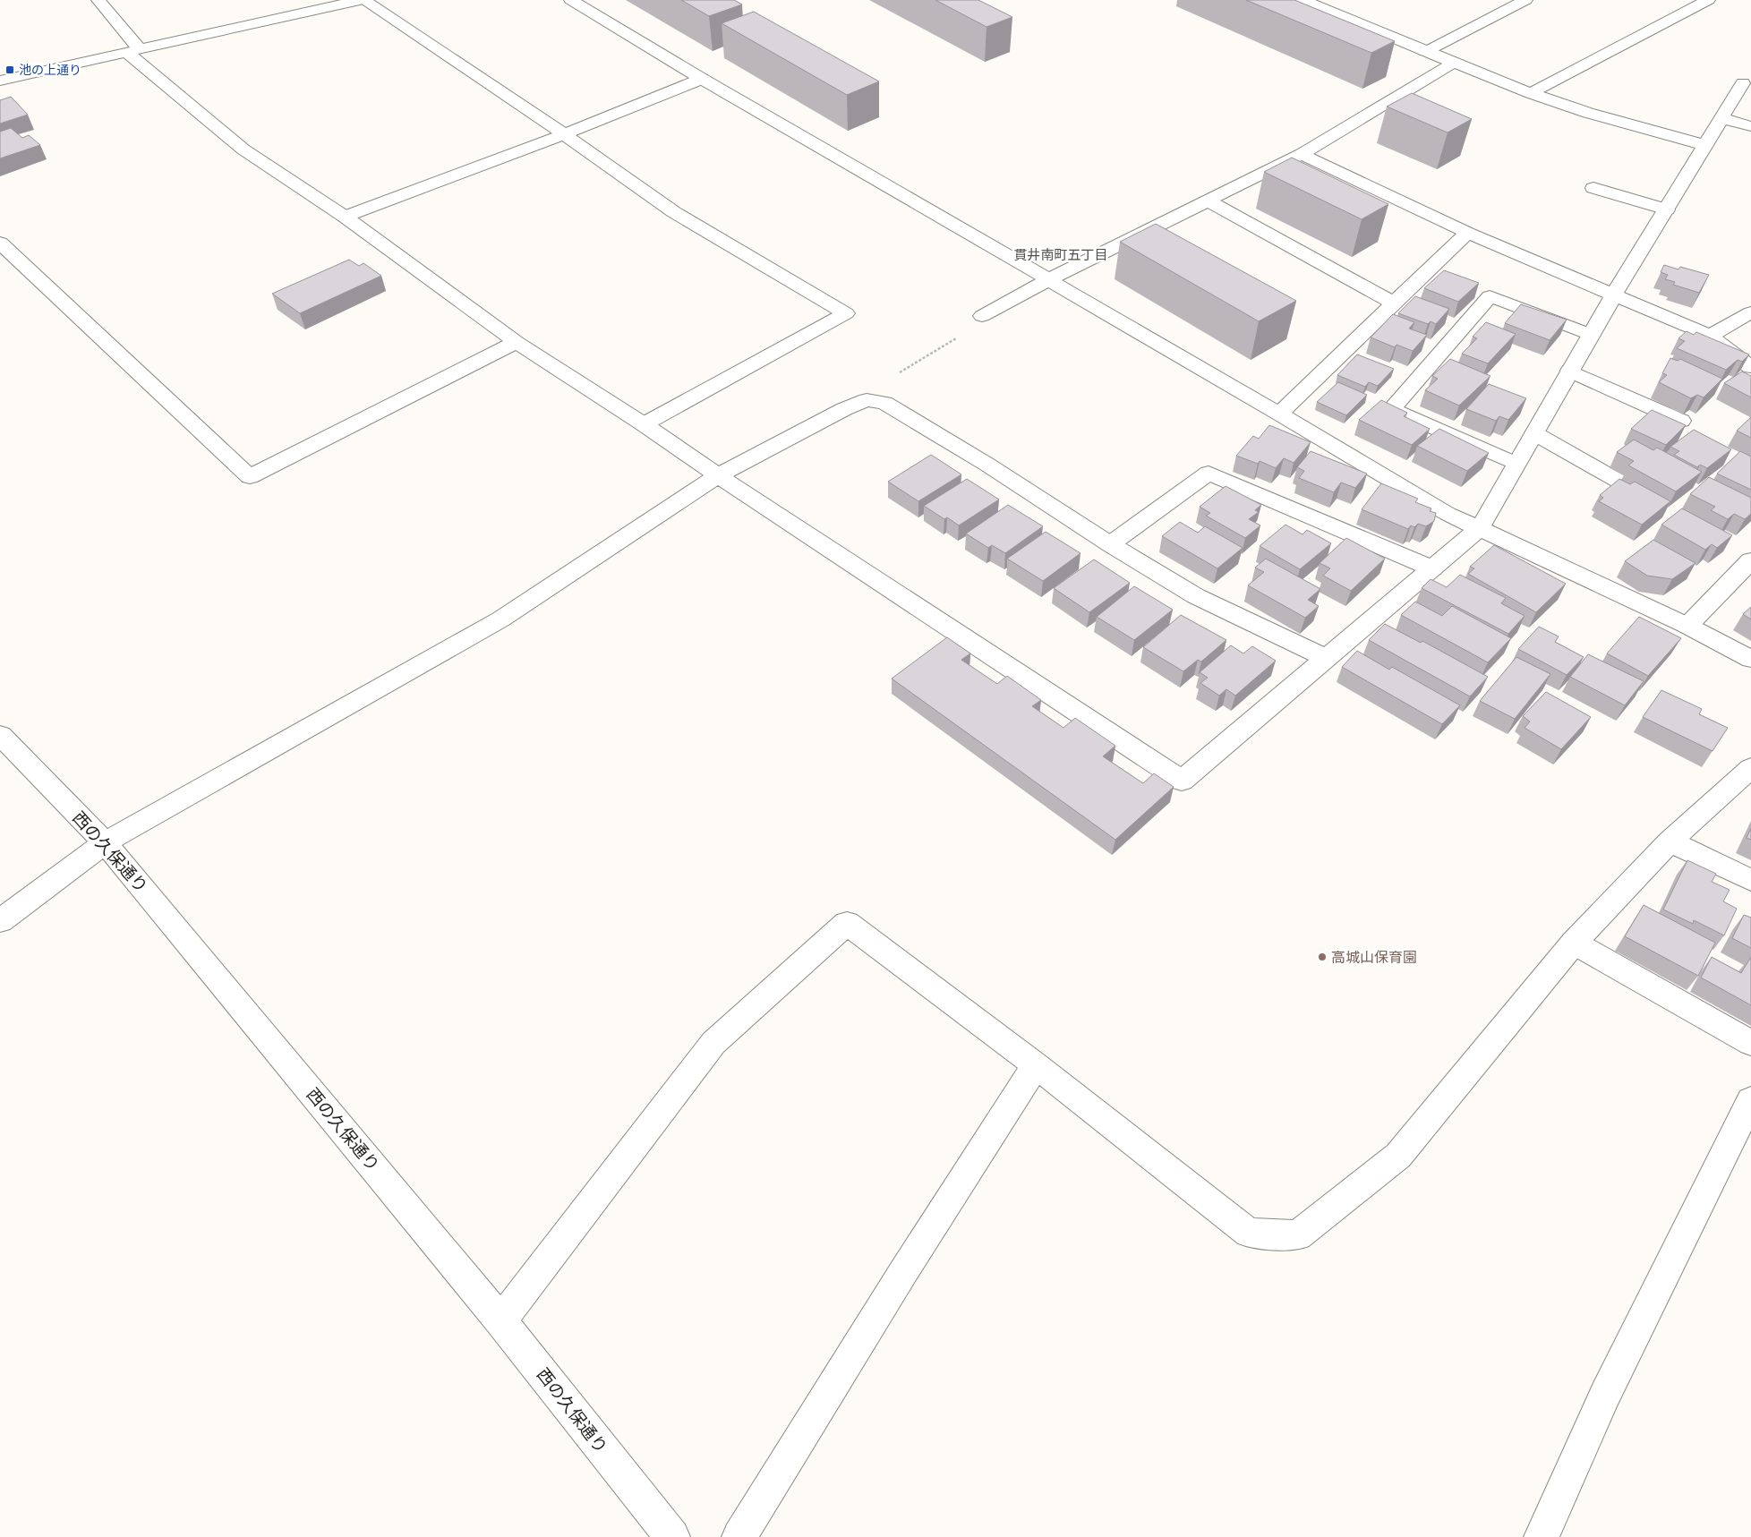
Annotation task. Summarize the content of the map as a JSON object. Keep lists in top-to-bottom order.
{
  "streets": {
    "street": ["西の久保通り"]
  },
  "districts": ["貫井南町五丁目"],
  "places": {
    "transit": ["池の上通り"],
    "other": ["高城山保育園"]
  }
}
